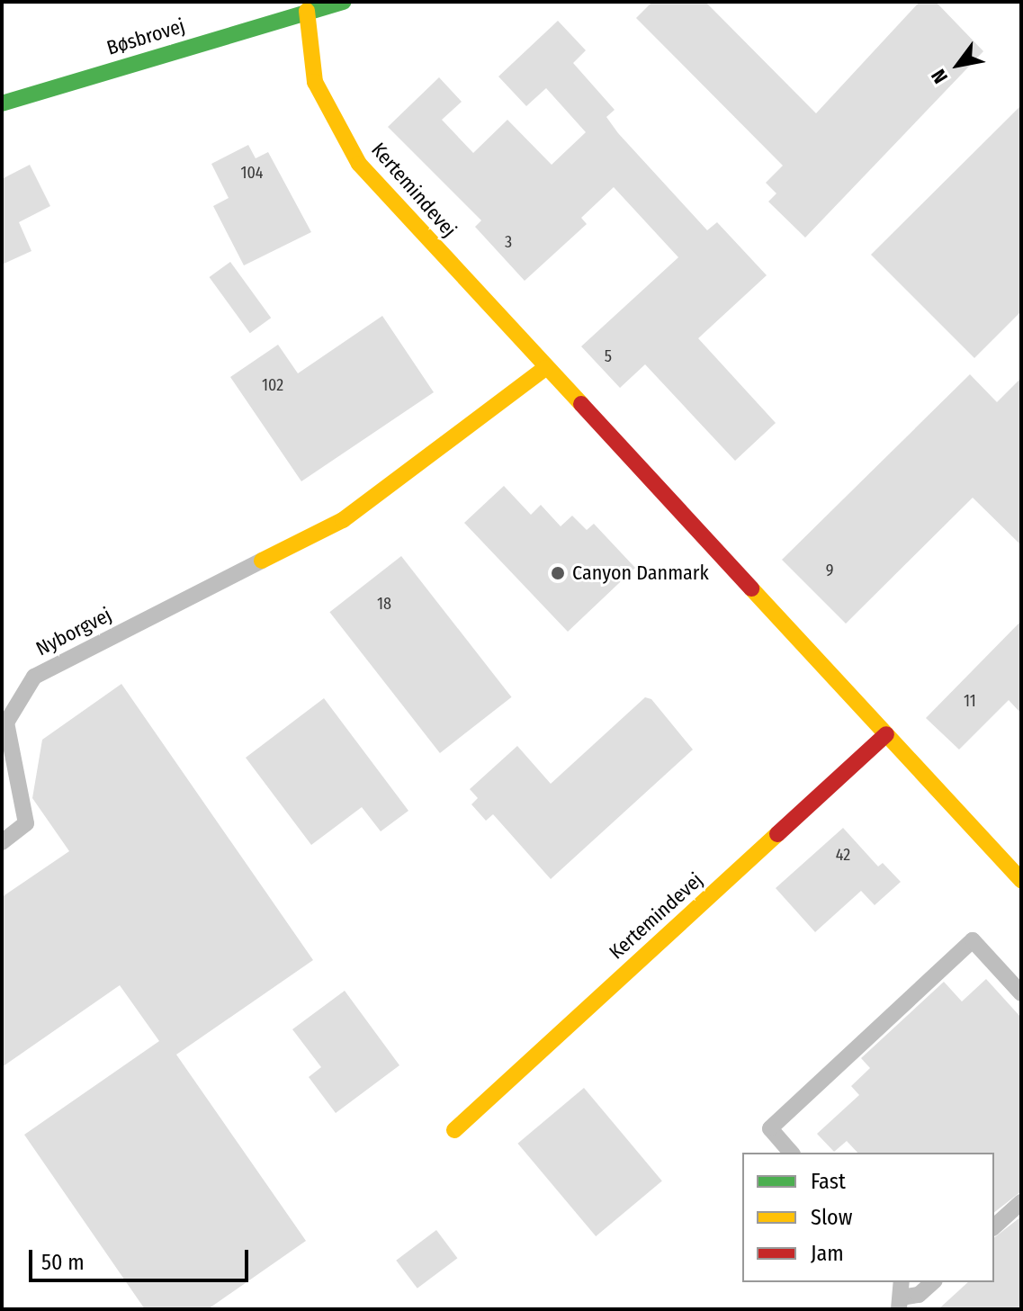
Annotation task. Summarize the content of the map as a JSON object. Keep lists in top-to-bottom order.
{
  "streets": {
    "street": ["Bøsbrovej", "Kertemindevej"],
    "lane": ["Nyborgvej"]
  },
  "crossings": [
    ["Bøsbrovej", "Kertemindevej"]
  ],
  "places": ["Canyon Danmark"],
  "house_numbers": [
    "104",
    "3",
    "5",
    "102",
    "9",
    "18",
    "11",
    "42"
  ],
  "legend": ["Fast", "Slow", "Jam"],
  "scale_bar": "50 m",
  "north": "bottom left"
}
